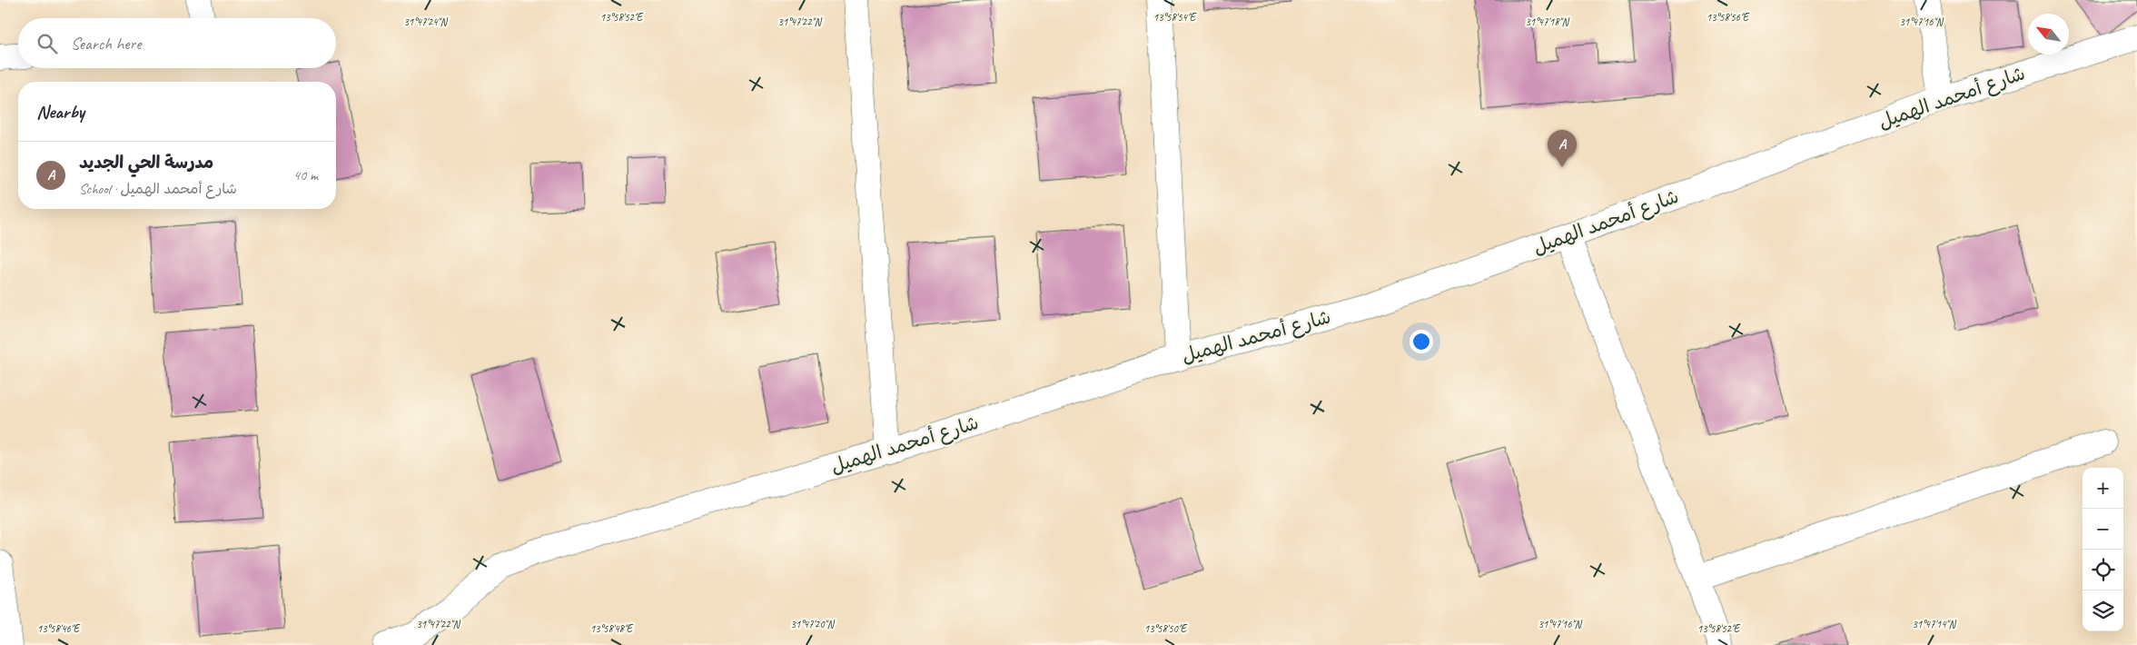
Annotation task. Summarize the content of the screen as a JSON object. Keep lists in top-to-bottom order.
{
  "streets": {
    "street": ["شارع أمحمد الهميل"]
  },
  "north": "top left",
  "page": {
    "search": "Search here",
    "heading": "Nearby",
    "pins": "A",
    "list": [
      {
        "mark": "A",
        "name": "مدرسة الحي الجديد",
        "note": "School · شارع أمحمد الهميل",
        "value": "40 m"
      }
    ],
    "map_buttons": ["+", "−"]
  },
  "coordinates": [
    "13°58'52\"E",
    "13°58'54\"E",
    "13°58'56\"E",
    "31°47'24\"N",
    "31°47'22\"N",
    "31°47'18\"N",
    "31°47'16\"N",
    "31°47'20\"N",
    "31°47'14\"N",
    "13°58'46\"E",
    "13°58'48\"E",
    "13°58'50\"E"
  ]
}
